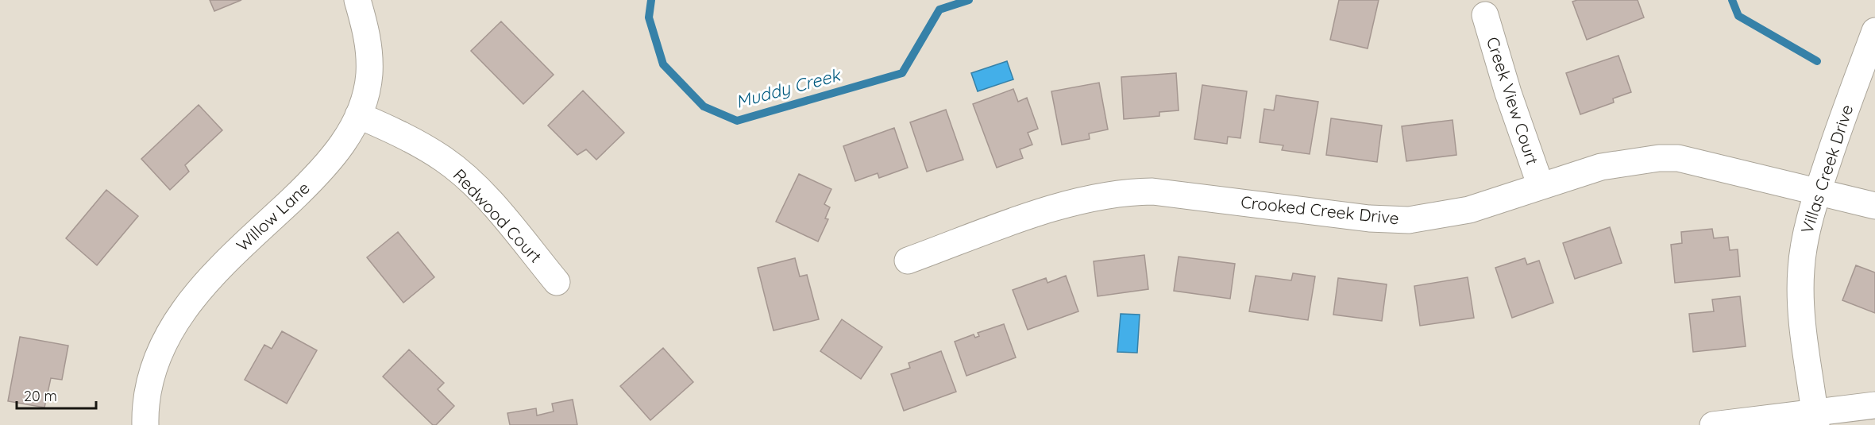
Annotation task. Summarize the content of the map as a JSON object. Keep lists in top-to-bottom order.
{
  "streets": {
    "street": [
      "Creek View Court",
      "Villas Creek Drive",
      "Crooked Creek Drive",
      "Redwood Court",
      "Willow Lane"
    ]
  },
  "crossings": [
    ["Creek View Court", "Crooked Creek Drive"],
    ["Villas Creek Drive", "Crooked Creek Drive"],
    ["Redwood Court", "Willow Lane"]
  ],
  "water": ["Muddy Creek"],
  "scale_bar": "20 m"
}
